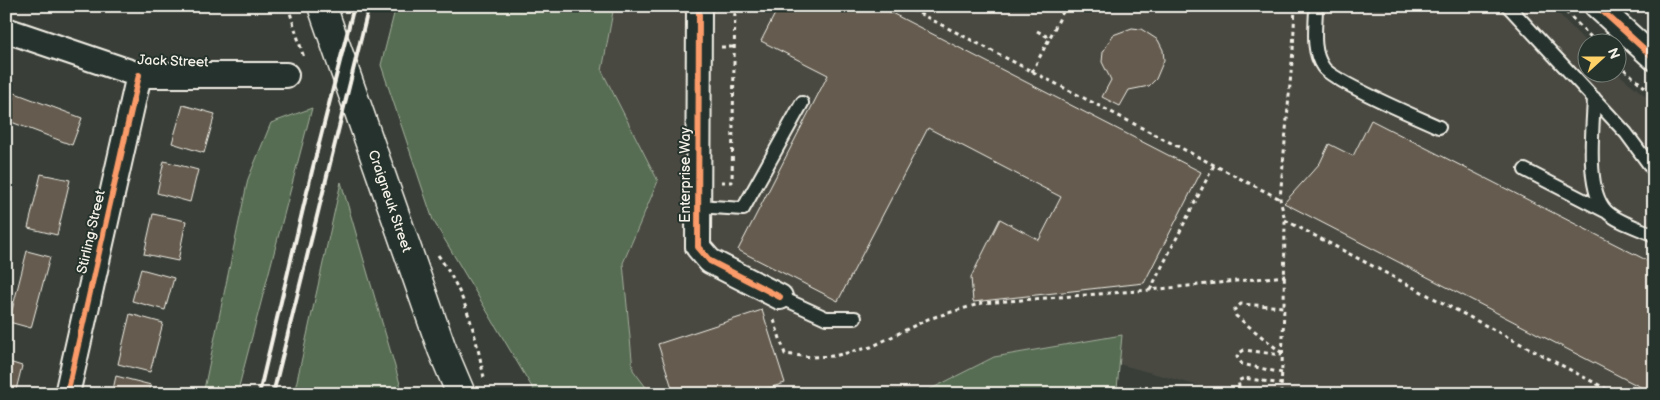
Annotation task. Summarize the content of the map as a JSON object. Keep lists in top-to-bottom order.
{
  "streets": {
    "main road": ["Craigneuk Street"],
    "street": ["Jack Street", "Enterprise Way", "Stirling Street"]
  },
  "crossings": [
    ["Jack Street", "Stirling Street"]
  ],
  "north": "right"
}
